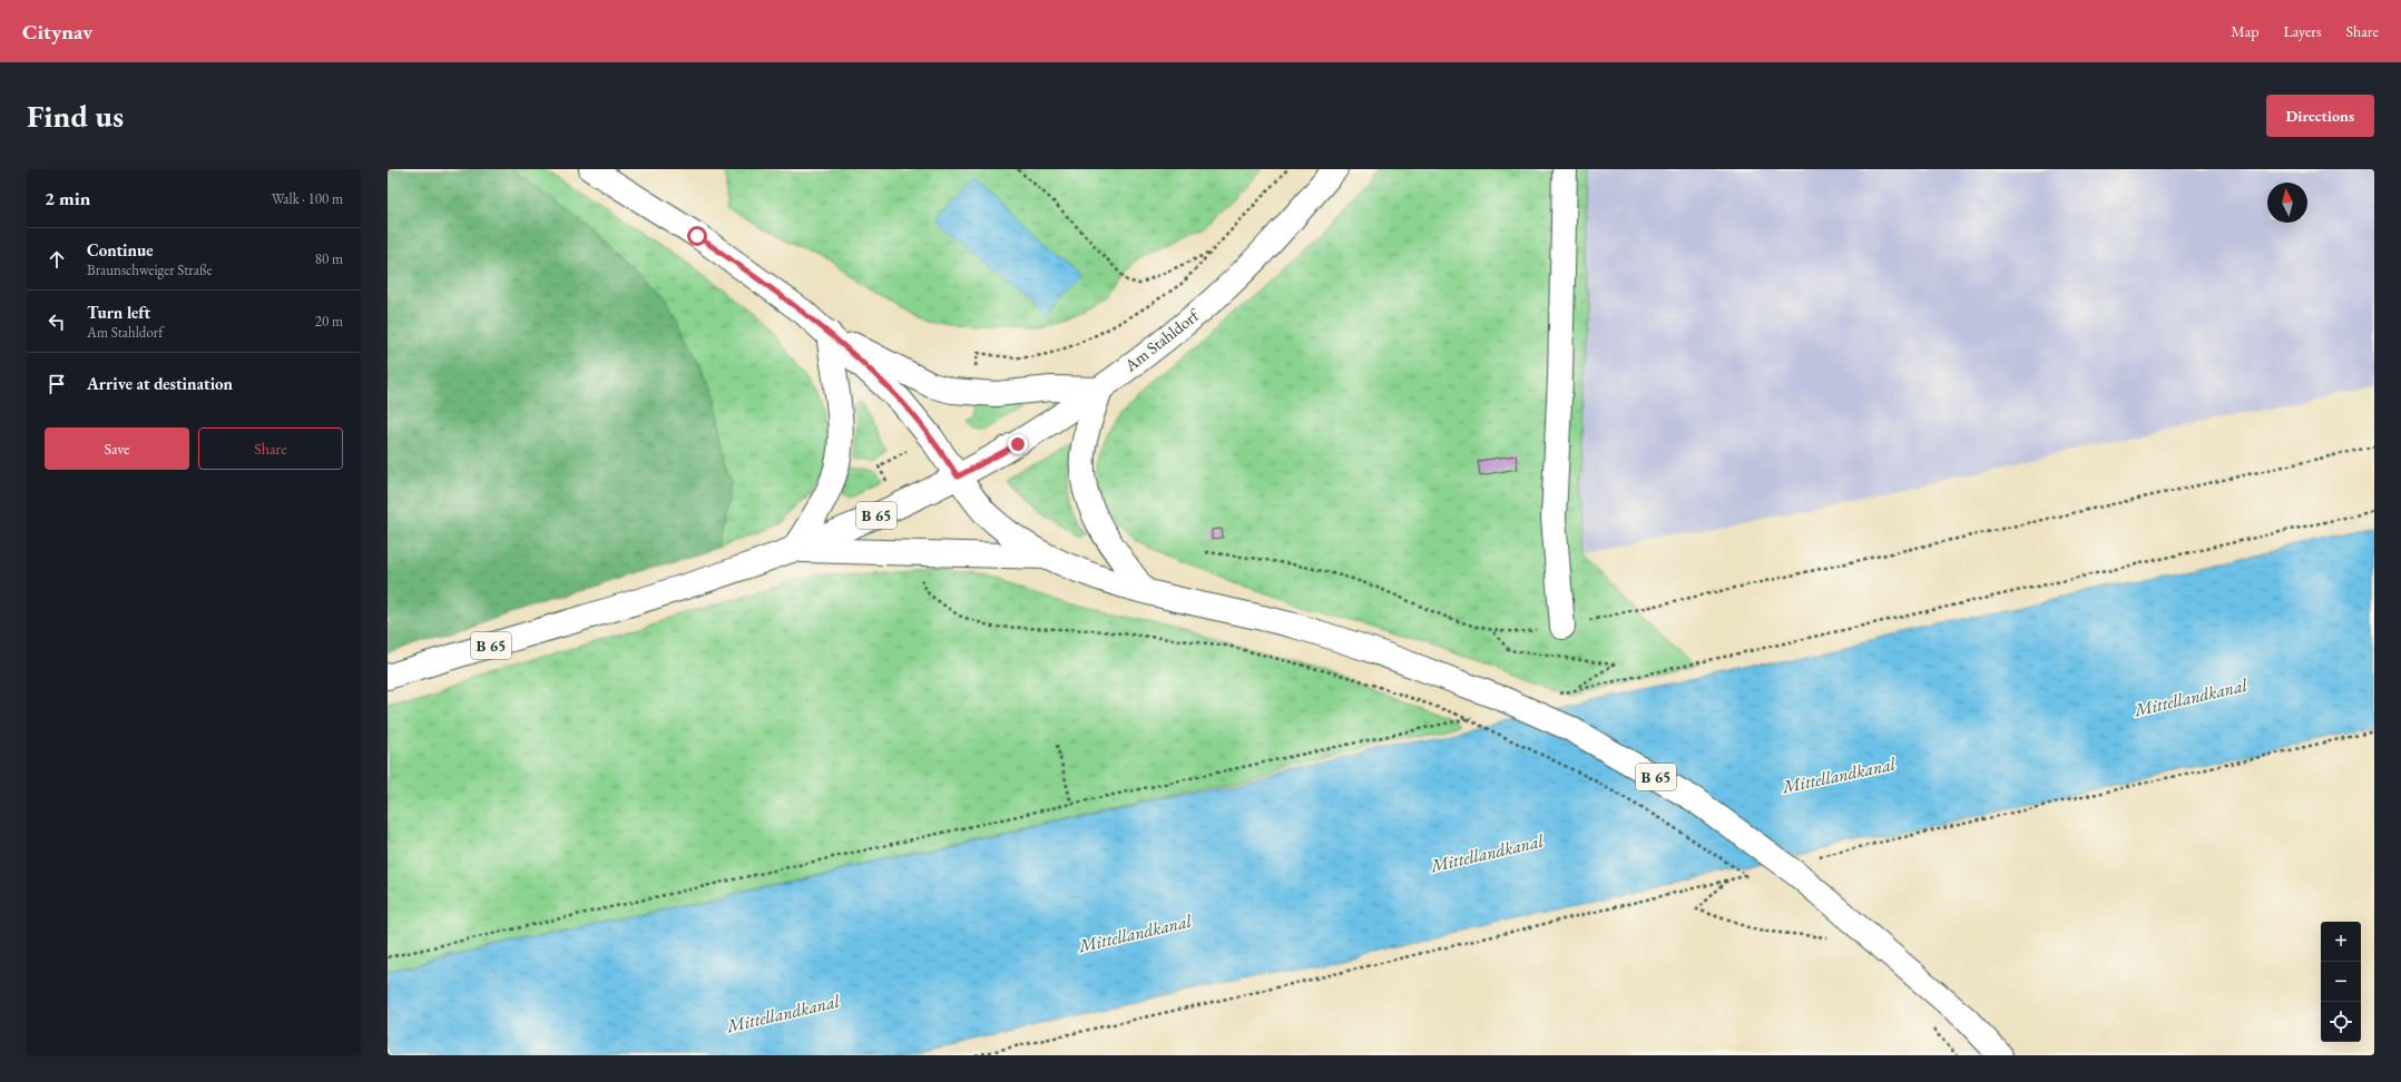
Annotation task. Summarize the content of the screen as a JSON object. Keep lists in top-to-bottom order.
{
  "streets": {
    "main road": ["Am Stahldorf", "B 65"]
  },
  "crossings": [
    ["Am Stahldorf", "B 65"]
  ],
  "water": ["Mittellandkanal"],
  "north": "top",
  "page": {
    "header": "Citynav",
    "nav": ["Map", "Layers", "Share"],
    "buttons": [
      "Directions",
      ["Save", "Share"]
    ],
    "title": "Find us",
    "heading": ["2 min", "Walk · 100 m"],
    "list": [
      ["Continue", "Braunschweiger Straße", "80 m"],
      ["Turn left", "Am Stahldorf", "20 m"],
      "Arrive at destination"
    ],
    "map_buttons": ["+", "−"]
  }
}
